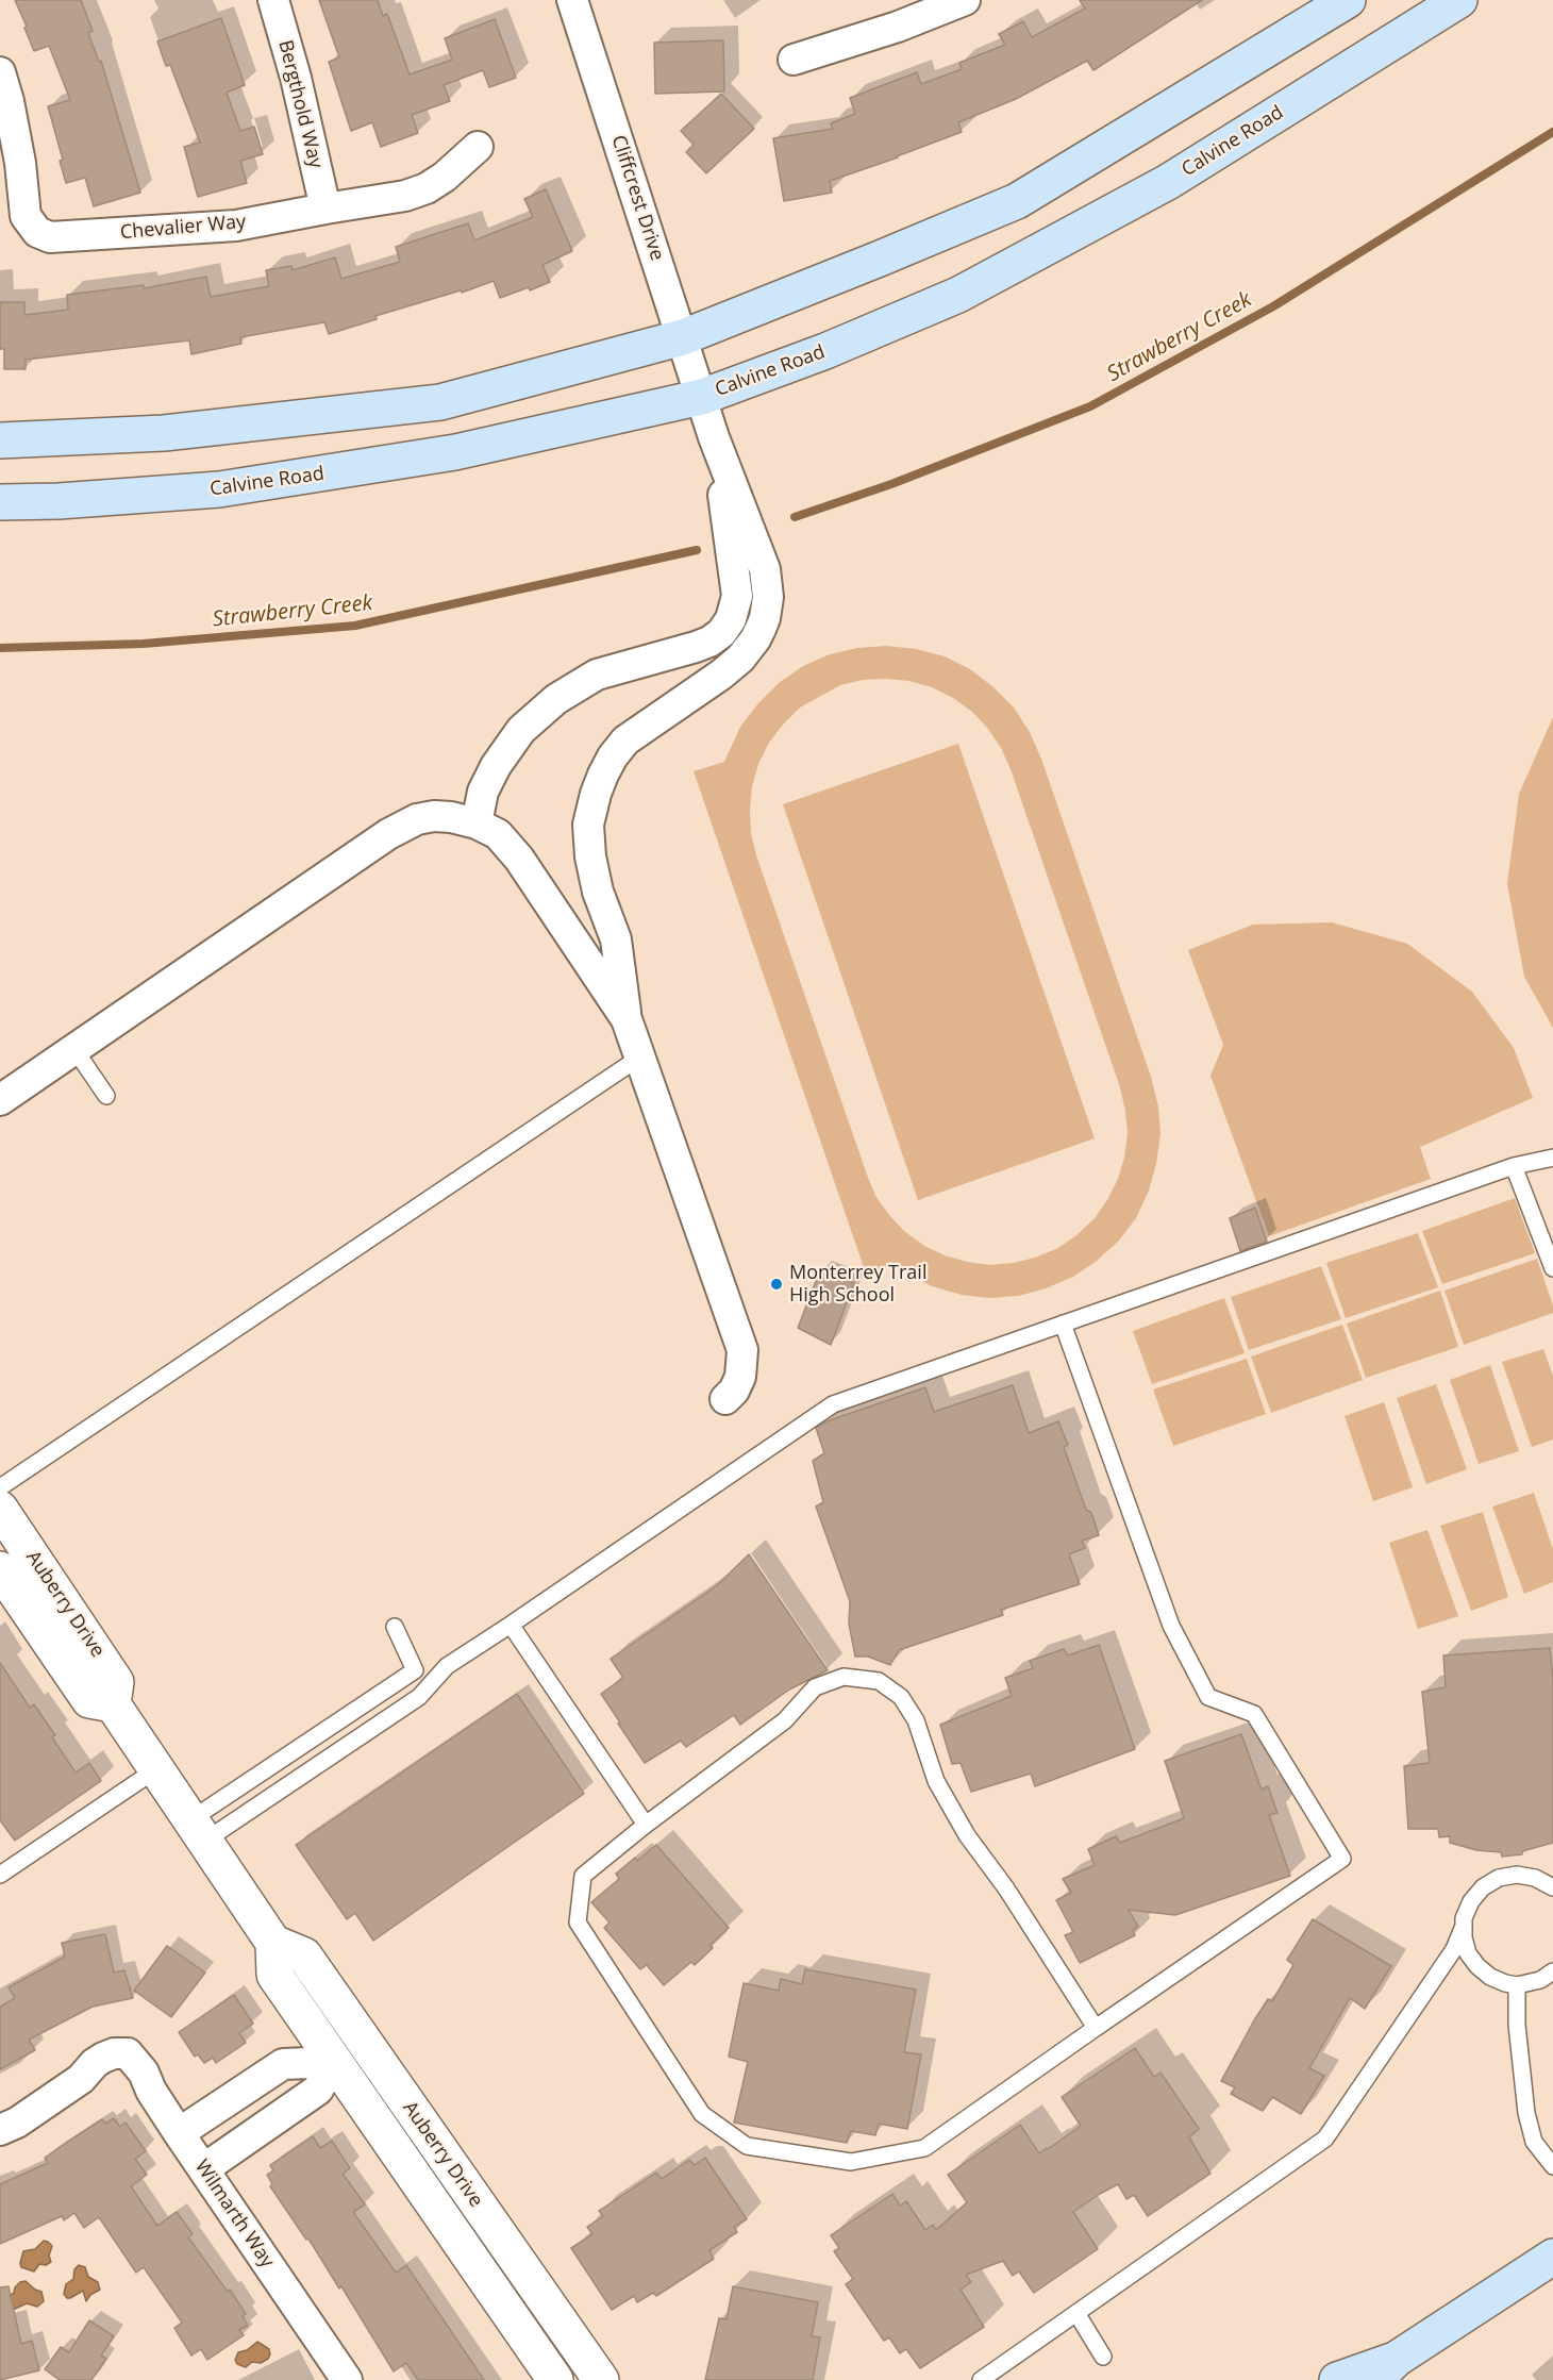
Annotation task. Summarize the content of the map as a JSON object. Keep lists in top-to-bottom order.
{
  "streets": {
    "main road": ["Calvine Road"],
    "street": [
      "Bergthold Way",
      "Cliffcrest Drive",
      "Chevalier Way",
      "Auberry Drive",
      "Wilmarth Way"
    ]
  },
  "crossings": [
    ["Bergthold Way", "Chevalier Way"],
    ["Calvine Road", "Cliffcrest Drive"]
  ],
  "water": ["Strawberry Creek"],
  "places": ["Monterrey Trail High School"]
}
